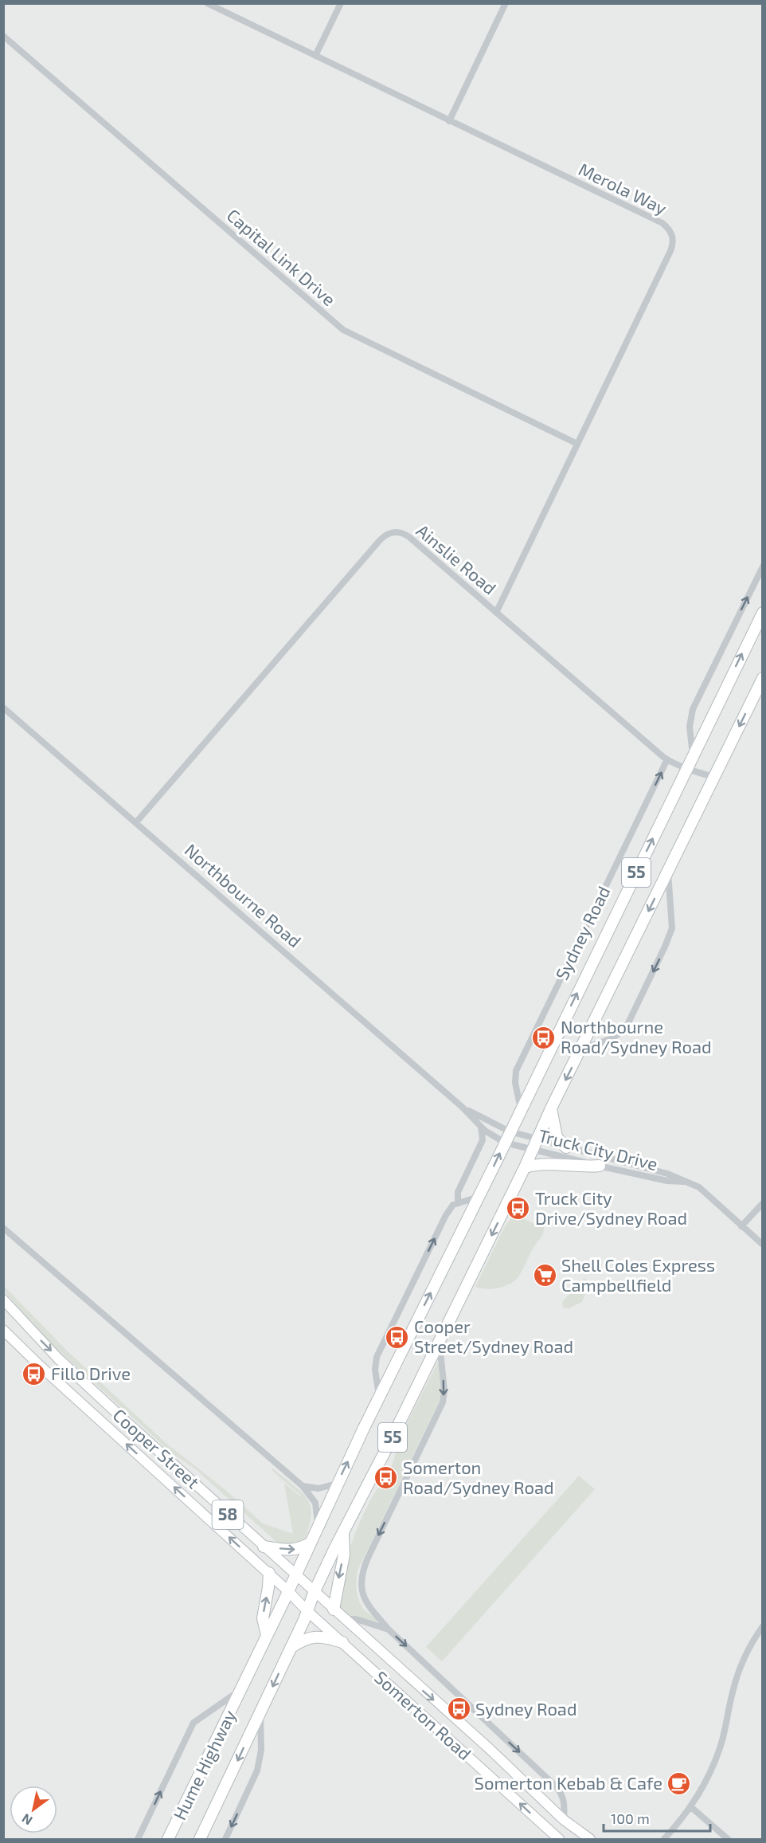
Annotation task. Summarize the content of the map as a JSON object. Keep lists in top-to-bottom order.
{
  "streets": {
    "highway": ["55", "Sydney Road", "Hume Highway"],
    "main road": ["Cooper Street", "58", "Somerton Road"],
    "street": [
      "Merola Way",
      "Capital Link Drive",
      "Ainslie Road",
      "Northbourne Road",
      "Truck City Drive"
    ]
  },
  "crossings": [
    ["Merola Way", "Capital Link Drive"],
    ["Merola Way", "Ainslie Road"],
    ["Ainslie Road", "55"],
    ["Ainslie Road", "Northbourne Road"],
    ["Ainslie Road", "Sydney Road"],
    ["55", "Truck City Drive"],
    ["55", "Cooper Street"],
    ["55", "Somerton Road"],
    ["55", "Hume Highway"],
    ["Northbourne Road", "Sydney Road"],
    ["Northbourne Road", "Truck City Drive"],
    ["Sydney Road", "Truck City Drive"],
    ["Sydney Road", "Cooper Street"],
    ["Sydney Road", "Hume Highway"],
    ["Cooper Street", "Somerton Road"],
    ["Cooper Street", "Hume Highway"],
    ["Somerton Road", "Hume Highway"]
  ],
  "places": {
    "bus stop": [
      "Northbourne Road/Sydney Road",
      "Truck City Drive/Sydney Road",
      "Cooper Street/Sydney Road",
      "Fillo Drive",
      "Somerton Road/Sydney Road",
      "Sydney Road"
    ],
    "supermarket": ["Shell Coles Express Campbellfield"],
    "cafe": ["Somerton Kebab & Cafe"]
  },
  "scale_bar": "100 m",
  "north": "bottom left"
}
